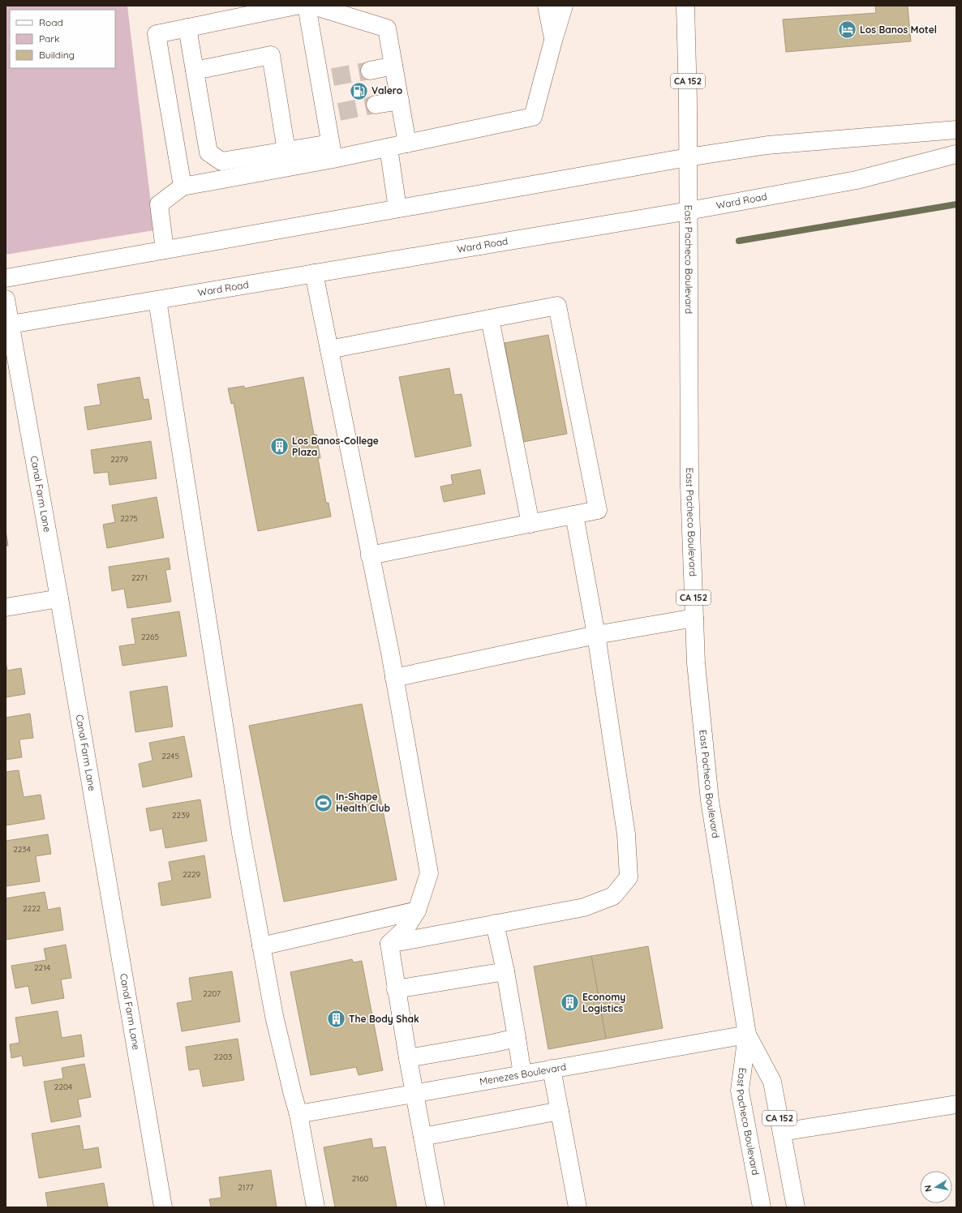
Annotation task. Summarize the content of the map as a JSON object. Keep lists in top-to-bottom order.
{
  "streets": {
    "main road": [
      "CA 152",
      "Ward Road",
      "East Pacheco Boulevard",
      "Canal Farm Lane",
      "Menezes Boulevard"
    ]
  },
  "crossings": [
    ["Ward Road", "East Pacheco Boulevard"],
    ["Ward Road", "Canal Farm Lane"],
    ["East Pacheco Boulevard", "Menezes Boulevard"]
  ],
  "places": {
    "hotel": ["Los Banos Motel"],
    "fuel station": ["Valero"],
    "building": ["Los Banos-College Plaza", "Economy Logistics", "The Body Shak"],
    "sports": ["In-Shape Health Club"]
  },
  "house_numbers": [
    "2279",
    "2275",
    "2271",
    "2265",
    "2245",
    "2239",
    "2234",
    "2229",
    "2222",
    "2214",
    "2207",
    "2203",
    "2204",
    "2160",
    "2177"
  ],
  "legend": ["Road", "Park", "Building"],
  "north": "left"
}
